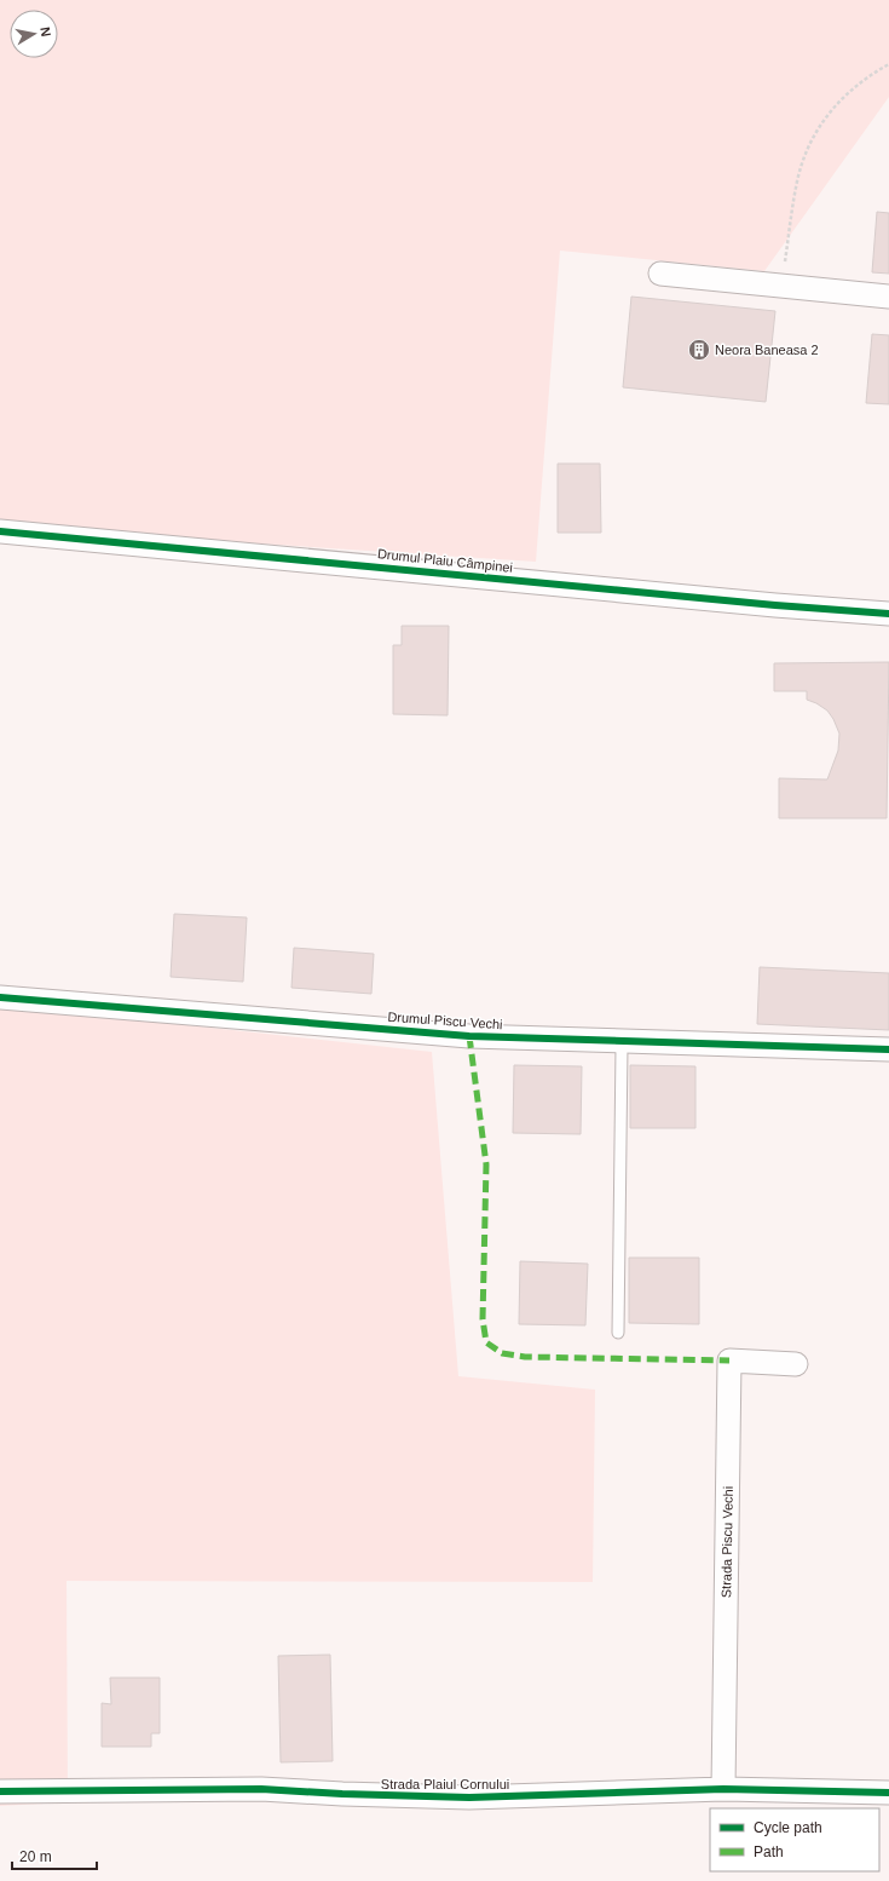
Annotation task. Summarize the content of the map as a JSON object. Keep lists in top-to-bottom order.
{
  "streets": {
    "street": [
      "Drumul Plaiu Câmpinei",
      "Drumul Piscu Vechi",
      "Strada Piscu Vechi",
      "Strada Plaiul Cornului"
    ]
  },
  "crossings": [
    ["Strada Piscu Vechi", "Strada Plaiul Cornului"]
  ],
  "places": {
    "building": ["Neora Baneasa 2"]
  },
  "legend": ["Cycle path", "Path"],
  "scale_bar": "20 m",
  "north": "right"
}
